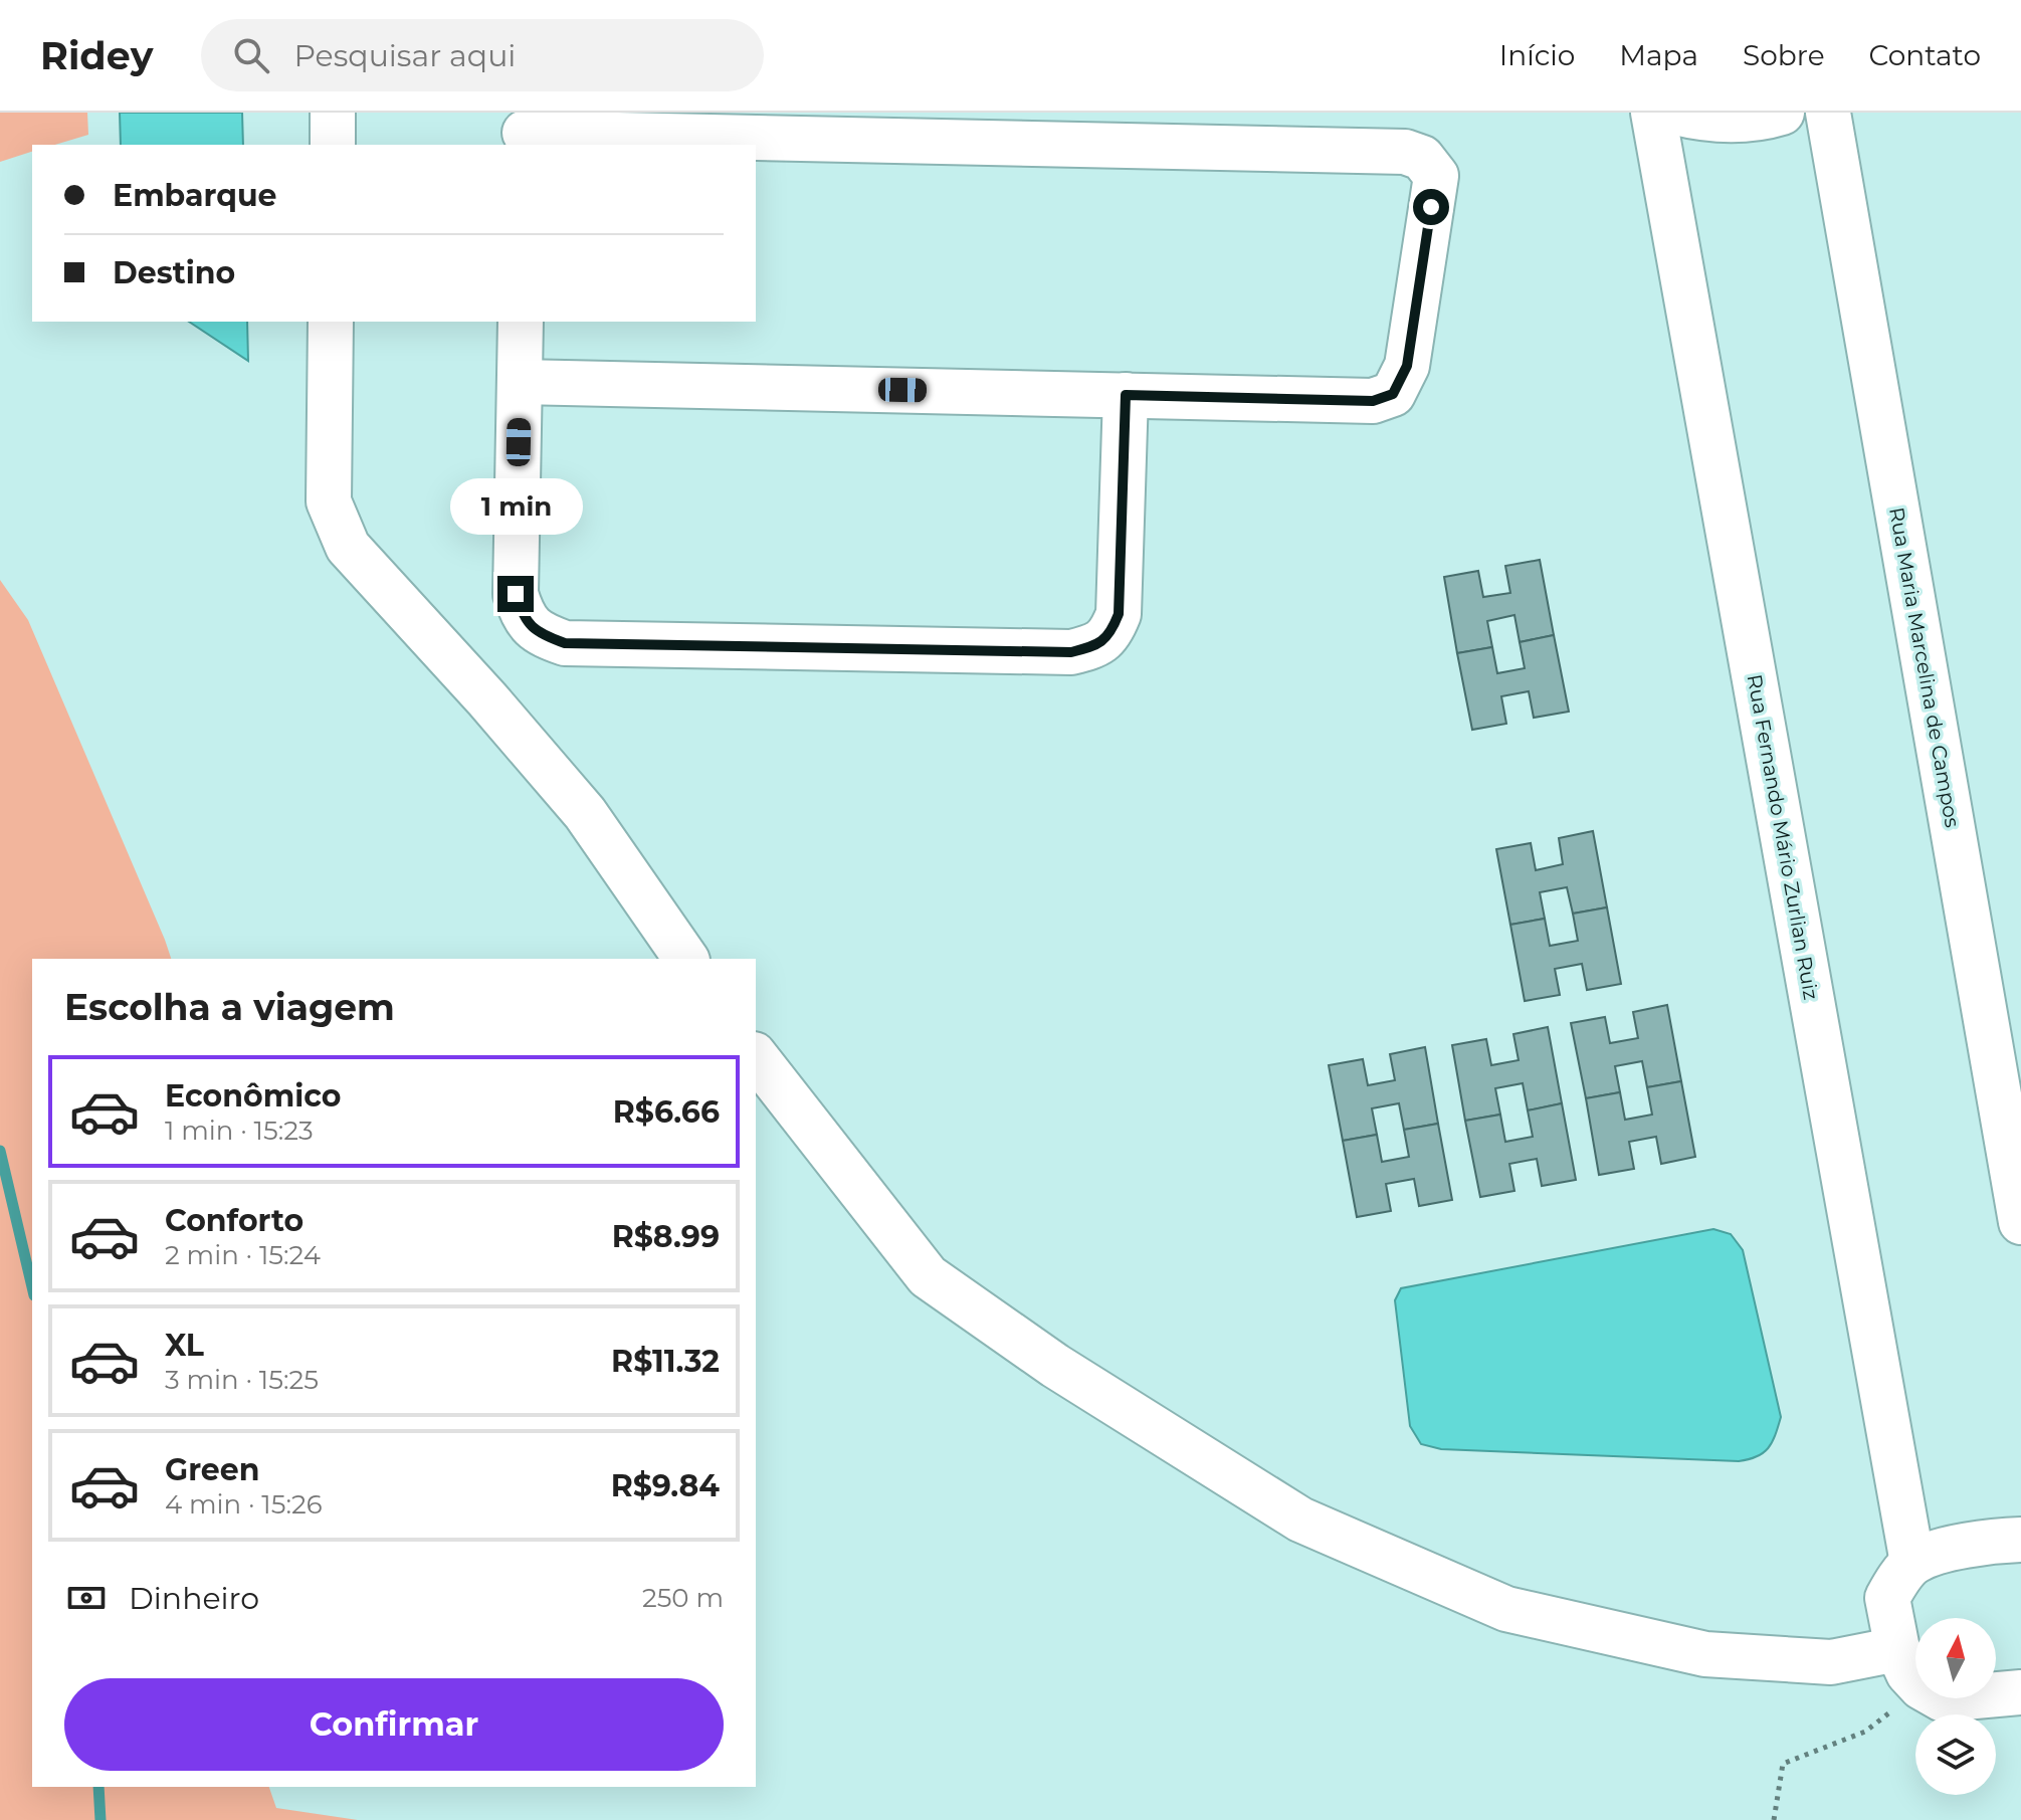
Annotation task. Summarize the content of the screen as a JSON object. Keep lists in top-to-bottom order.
{
  "streets": {
    "street": ["Rua Maria Marcelina de Campos", "Rua Fernando Mário Zurlian Ruiz"]
  },
  "north": "top",
  "page": {
    "header": "Ridey",
    "search": "Pesquisar aqui",
    "nav": [
      "Início",
      "Mapa",
      "Sobre",
      "Contato"
    ],
    "banner": ["Embarque", "Destino"],
    "bubble": "1 min",
    "heading": "Escolha a viagem",
    "list": [
      {
        "name": "Econômico",
        "note": "1 min · 15:23",
        "value": "R$6.66"
      },
      {
        "name": "Conforto",
        "note": "2 min · 15:24",
        "value": "R$8.99"
      },
      {
        "name": "XL",
        "note": "3 min · 15:25",
        "value": "R$11.32"
      },
      {
        "name": "Green",
        "note": "4 min · 15:26",
        "value": "R$9.84"
      }
    ],
    "pay": ["Dinheiro", "250 m"],
    "buttons": "Confirmar"
  }
}
